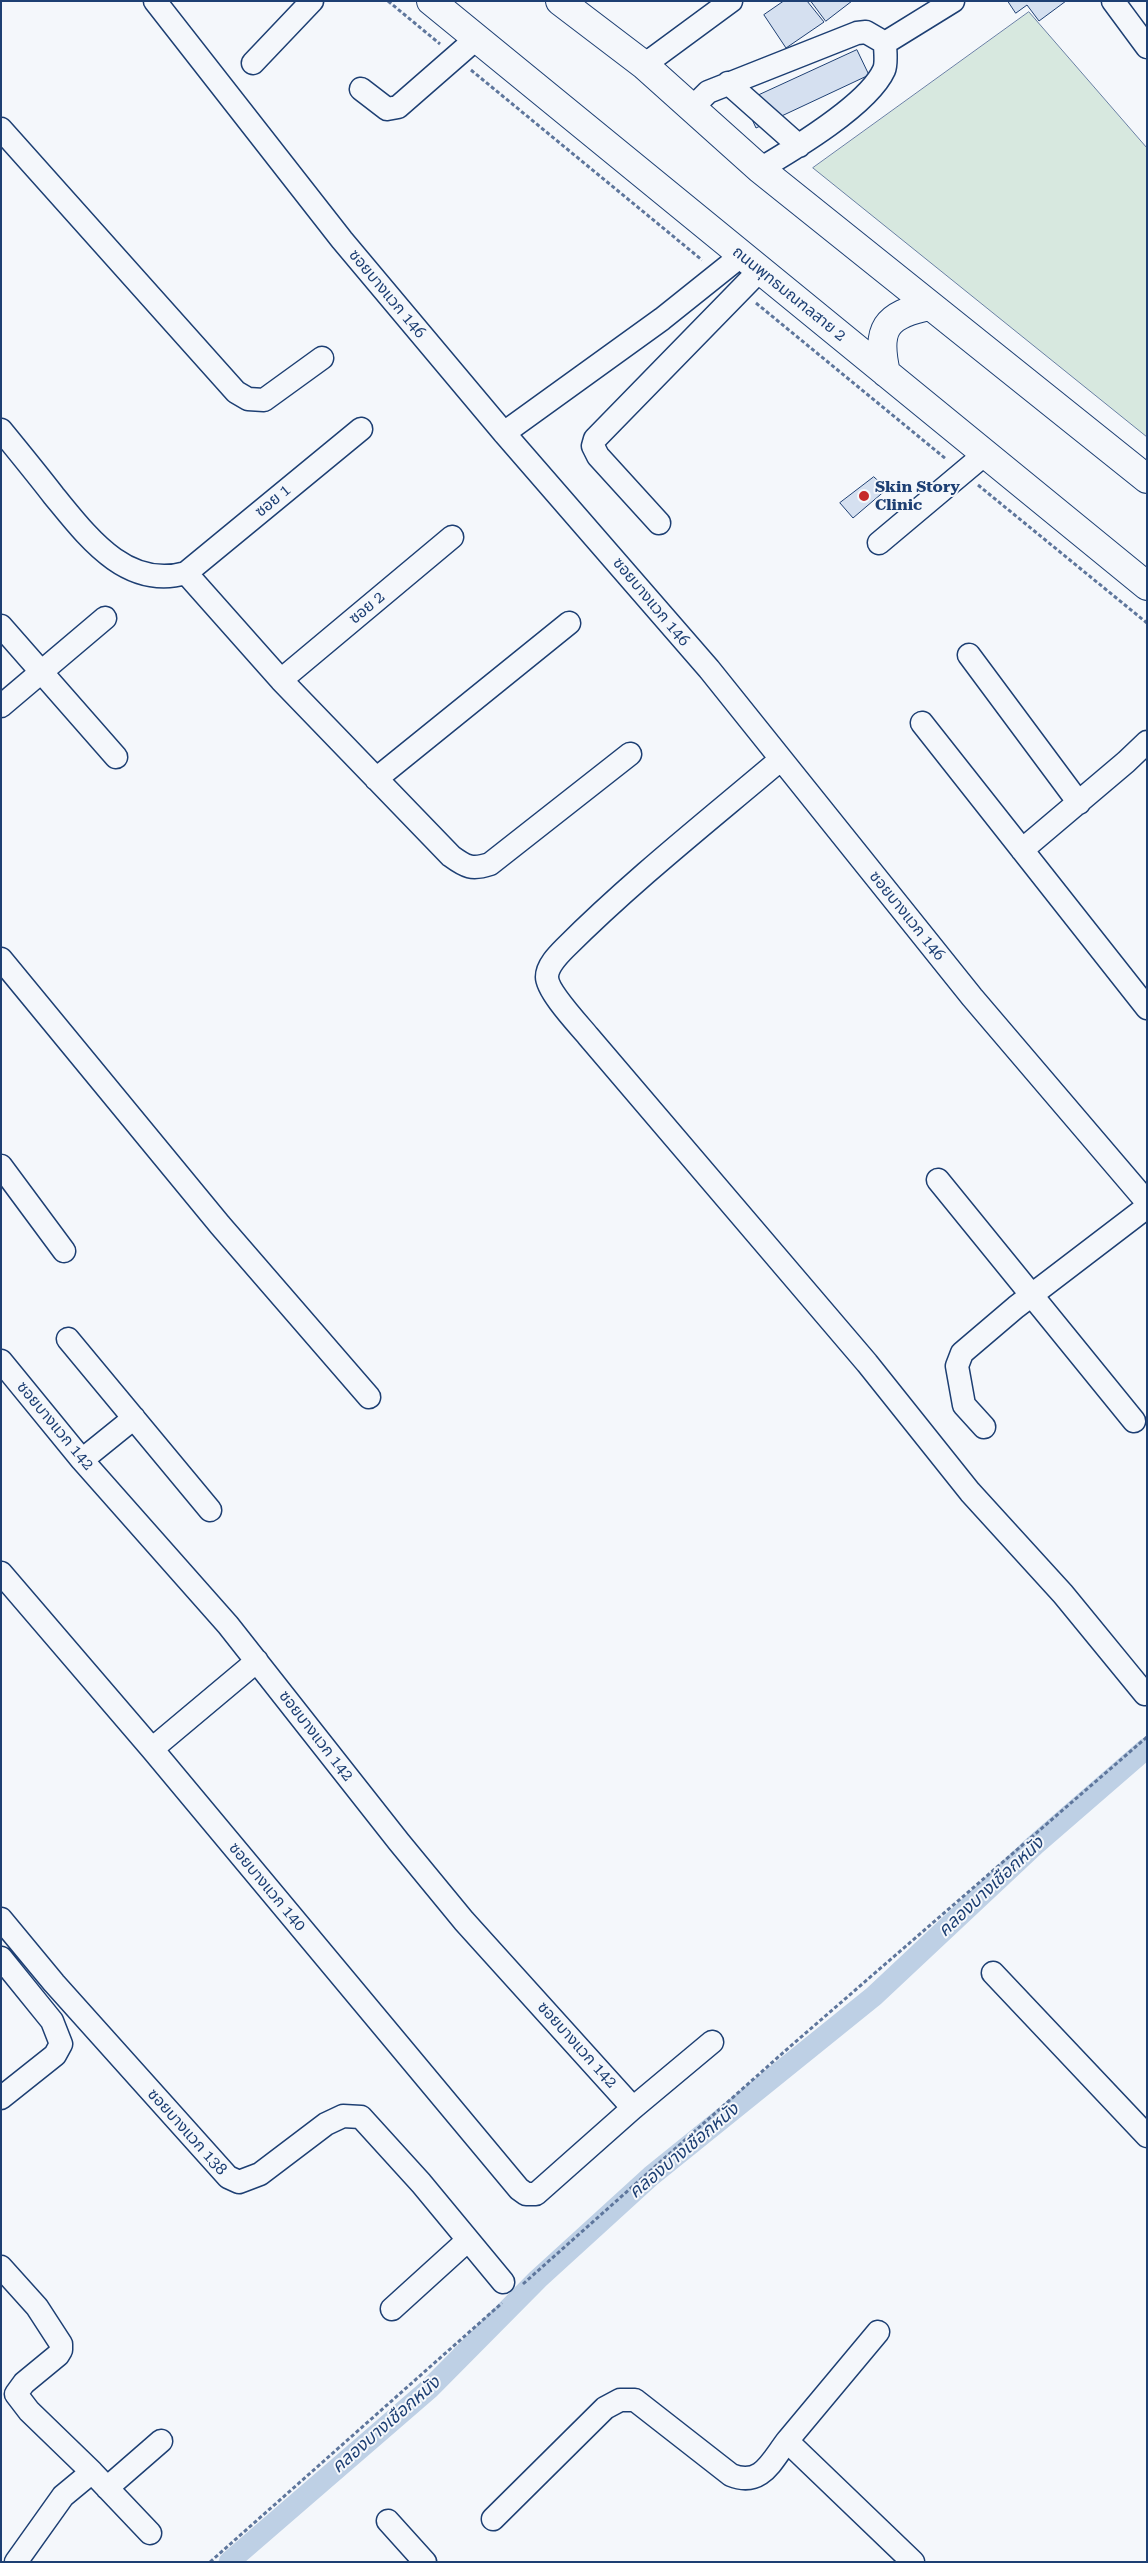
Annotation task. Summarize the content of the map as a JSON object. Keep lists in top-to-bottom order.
{
  "streets": {
    "main road": ["ถนนพุทธมณฑลสาย 2"],
    "street": [
      "ซอยบางแวก 146",
      "ซอย 1",
      "ซอย 2",
      "ซอยบางแวก 142",
      "ซอยบางแวก 140",
      "ซอยบางแวก 138"
    ]
  },
  "crossings": [
    ["ซอยบางแวก 142", "ซอยบางแวก 140"]
  ],
  "water": ["คลองบางเชือกหนัง"],
  "places": ["Skin Story Clinic"]
}
